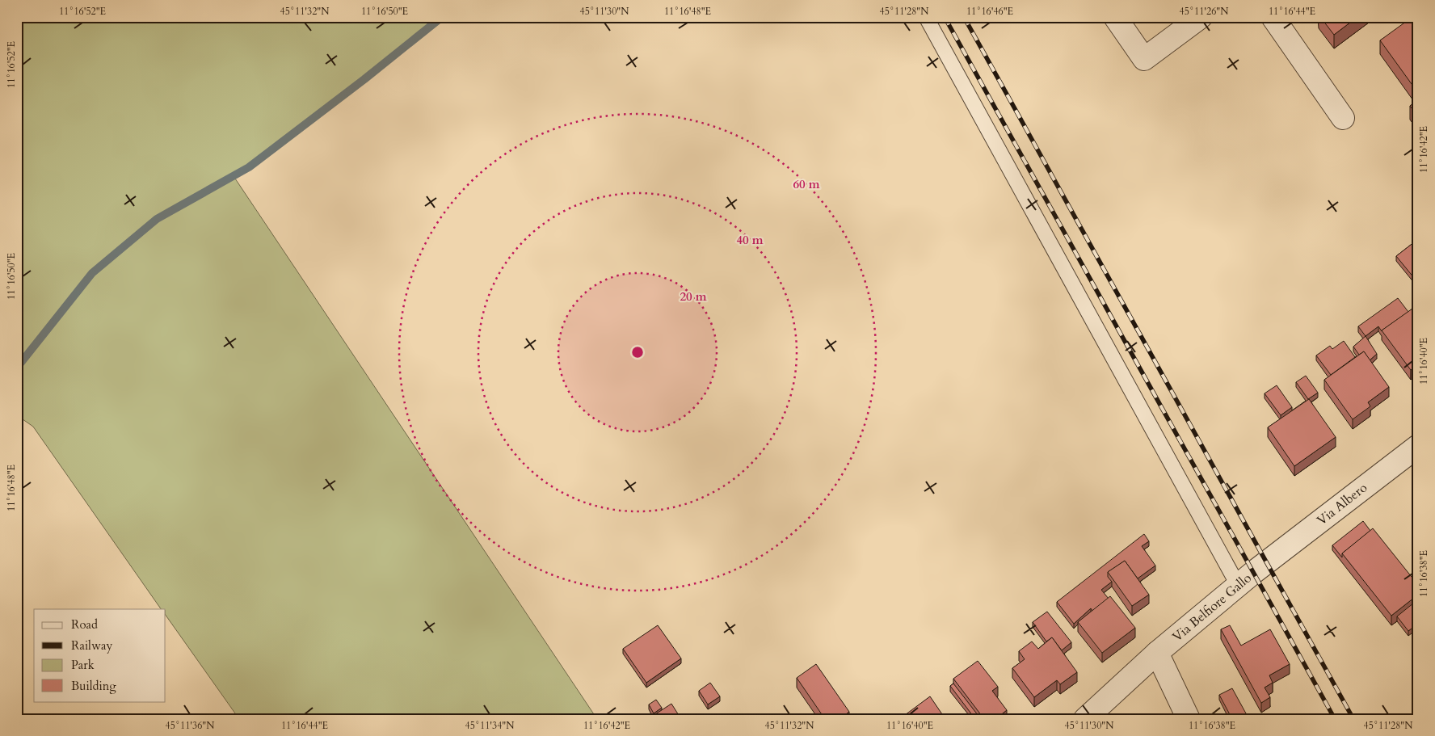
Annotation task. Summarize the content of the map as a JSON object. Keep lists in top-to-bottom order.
{
  "streets": {
    "street": ["Via Albero", "Via Belfiore Gallo"]
  },
  "crossings": [
    ["Via Albero", "Via Belfiore Gallo"]
  ],
  "legend": [
    "Road",
    "Railway",
    "Park",
    "Building"
  ],
  "coordinates": [
    "11°16'52\"E",
    "45°11'32\"N",
    "11°16'50\"E",
    "45°11'30\"N",
    "11°16'48\"E",
    "45°11'28\"N",
    "11°16'46\"E",
    "45°11'26\"N",
    "11°16'44\"E",
    "11°16'42\"E",
    "11°16'40\"E",
    "11°16'38\"E",
    "45°11'36\"N",
    "45°11'34\"N"
  ],
  "rings": ["60 m", "40 m", "20 m"]
}
